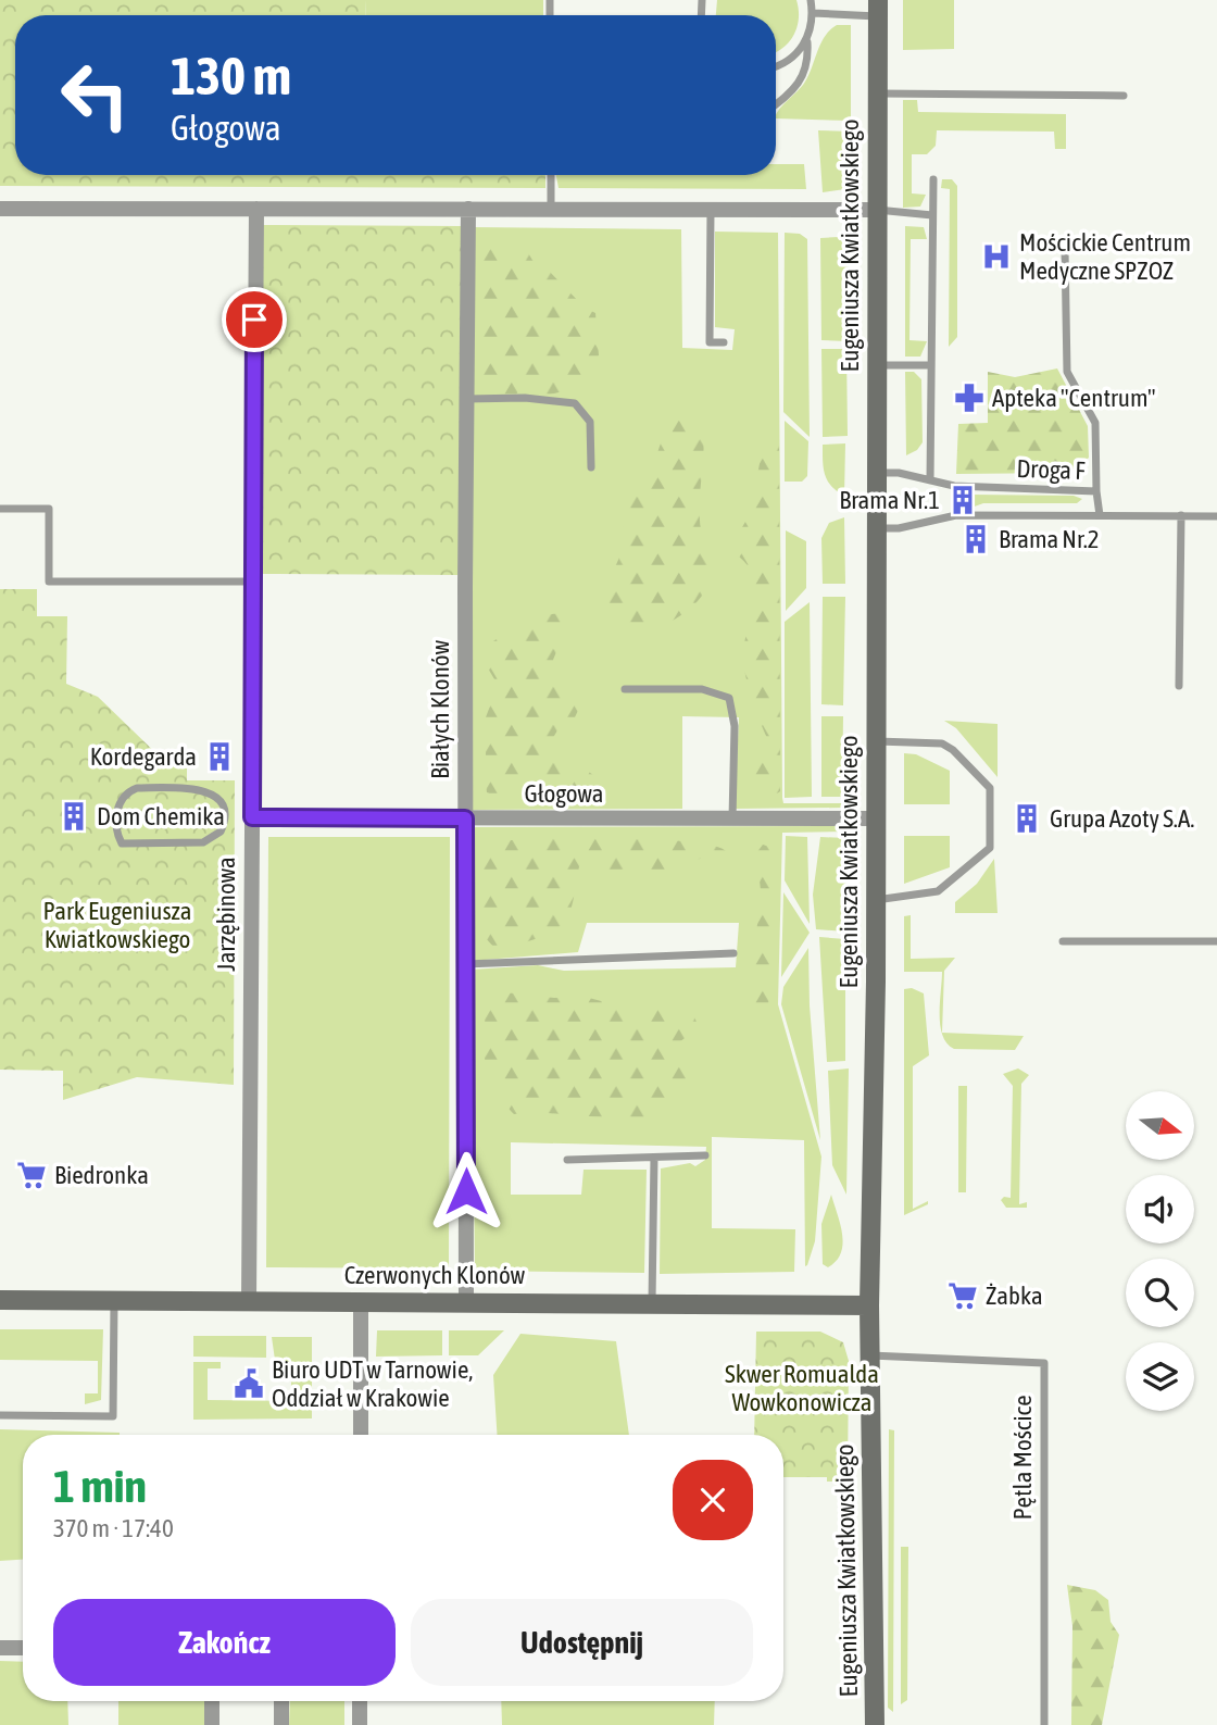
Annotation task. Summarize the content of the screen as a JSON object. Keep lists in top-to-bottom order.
{
  "streets": {
    "main road": ["Eugeniusza Kwiatkowskiego", "Czerwonych Klonów"],
    "street": ["Białych Klonów", "Głogowa", "Jarzębinowa"],
    "lane": ["Droga F", "Pętla Mościce"]
  },
  "crossings": [
    ["Eugeniusza Kwiatkowskiego", "Droga F"],
    ["Eugeniusza Kwiatkowskiego", "Głogowa"],
    ["Eugeniusza Kwiatkowskiego", "Czerwonych Klonów"],
    ["Eugeniusza Kwiatkowskiego", "Pętla Mościce"],
    ["Białych Klonów", "Głogowa"],
    ["Białych Klonów", "Czerwonych Klonów"],
    ["Głogowa", "Jarzębinowa"],
    ["Jarzębinowa", "Czerwonych Klonów"]
  ],
  "parks": ["Park Eugeniusza Kwiatkowskiego", "Skwer Romualda Wowkonowicza"],
  "places": {
    "hospital": ["Mościckie Centrum Medyczne SPZOZ"],
    "pharmacy": ["Apteka \"Centrum\""],
    "building": [
      "Brama Nr.1",
      "Brama Nr.2",
      "Kordegarda",
      "Dom Chemika",
      "Grupa Azoty S.A."
    ],
    "supermarket": ["Biedronka", "Żabka"],
    "public building": ["Biuro UDT w Tarnowie, Oddział w Krakowie"]
  },
  "north": "right",
  "page": {
    "turn": ["130 m", "Głogowa"],
    "heading": ["1 min", "370 m · 17:40"],
    "buttons": ["Zakończ", "Udostępnij"]
  }
}
